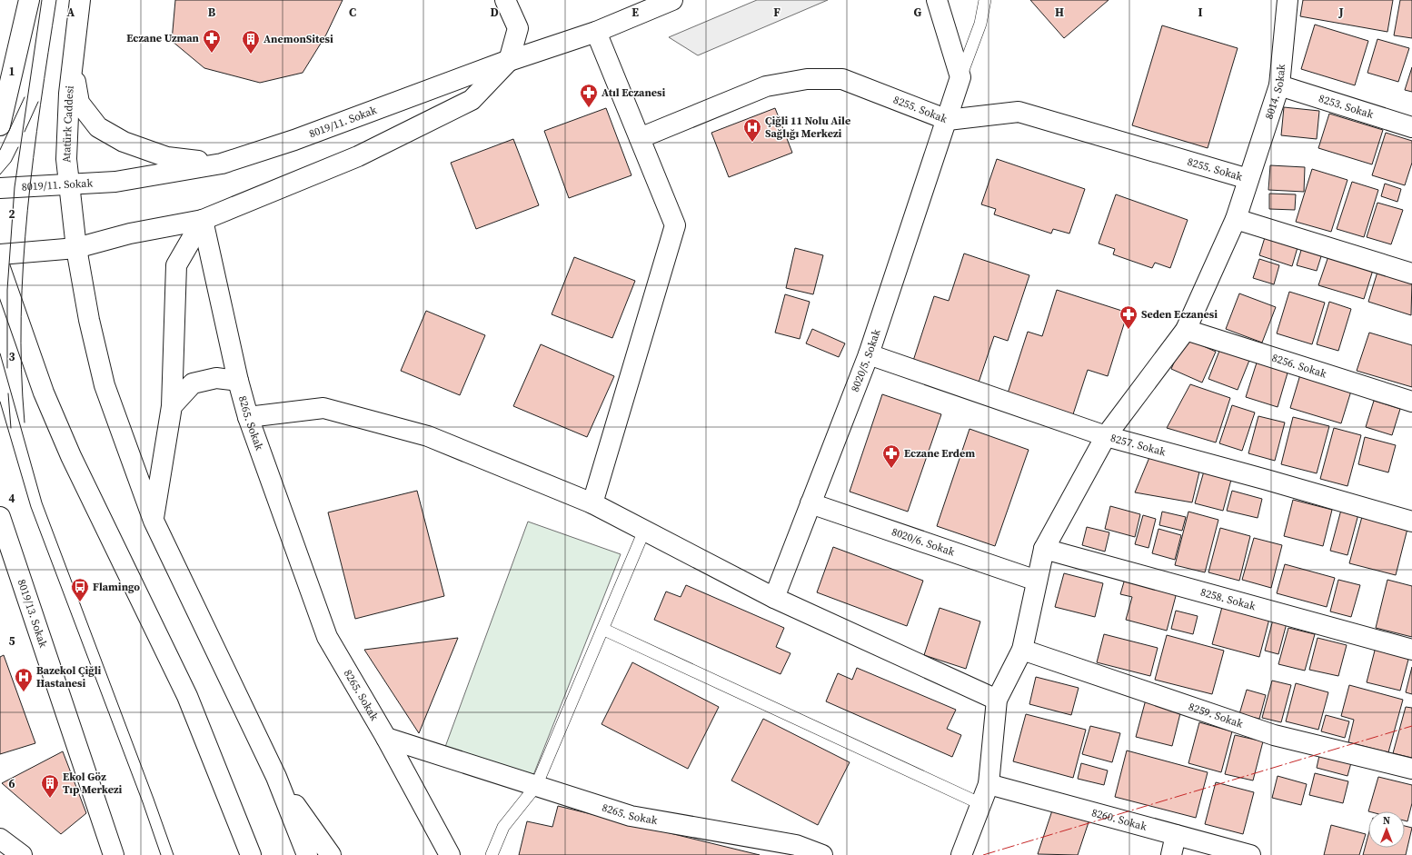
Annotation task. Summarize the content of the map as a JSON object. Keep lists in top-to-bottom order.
{
  "streets": {
    "street": [
      "8014. Sokak",
      "8253. Sokak",
      "8255. Sokak",
      "8019/11. Sokak",
      "Atatürk Caddesi",
      "8020/5. Sokak",
      "8256. Sokak",
      "8265. Sokak",
      "8257. Sokak",
      "8020/6. Sokak",
      "8258. Sokak",
      "8019/13. Sokak",
      "8259. Sokak",
      "8260. Sokak"
    ]
  },
  "crossings": [
    ["8014. Sokak", "8253. Sokak"],
    ["8014. Sokak", "8255. Sokak"],
    ["8014. Sokak", "8256. Sokak"],
    ["8014. Sokak", "8257. Sokak"],
    ["8014. Sokak", "8020/6. Sokak"],
    ["8014. Sokak", "8258. Sokak"],
    ["8014. Sokak", "8259. Sokak"],
    ["8255. Sokak", "8020/5. Sokak"],
    ["8019/11. Sokak", "Atatürk Caddesi"],
    ["8020/5. Sokak", "8257. Sokak"],
    ["8020/5. Sokak", "8020/6. Sokak"]
  ],
  "places": {
    "pharmacy": [
      "Eczane Uzman",
      "Atıl Eczanesi",
      "Seden Eczanesi",
      "Eczane Erdem"
    ],
    "building": ["AnemonSitesi", "Ekol Göz Tıp Merkezi"],
    "hospital": ["Çiğli 11 Nolu Aile Sağlığı Merkezi", "Bazekol Çiğli Hastanesi"],
    "bus stop": ["Flamingo"]
  },
  "north": "top",
  "grid": {
    "columns": [
      "A",
      "B",
      "C",
      "D",
      "E",
      "F",
      "G",
      "H",
      "I",
      "J"
    ],
    "rows": [
      "1",
      "2",
      "3",
      "4",
      "5",
      "6"
    ]
  }
}
